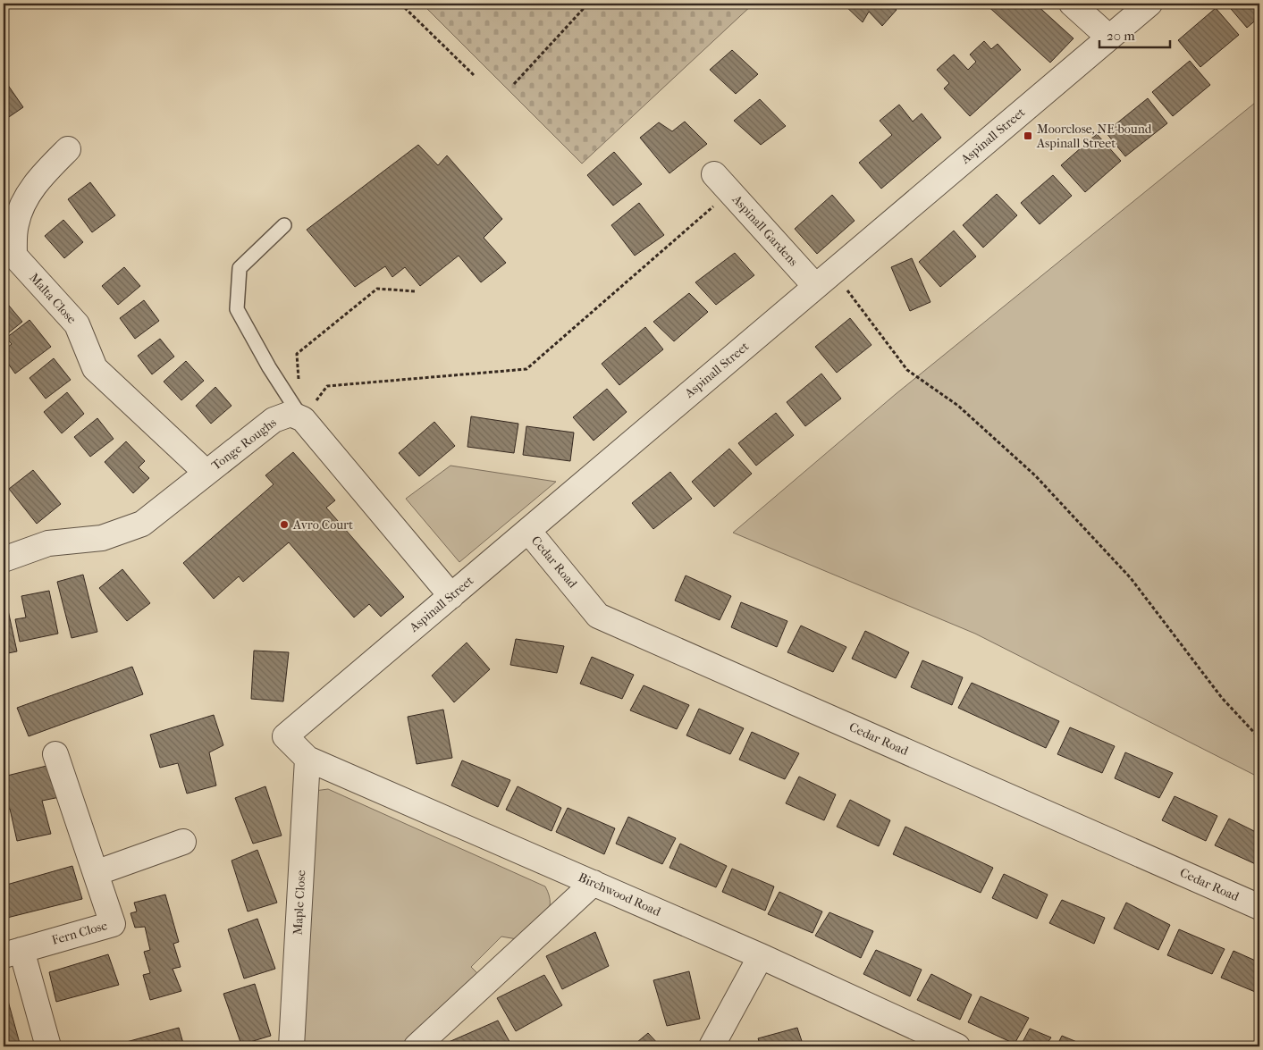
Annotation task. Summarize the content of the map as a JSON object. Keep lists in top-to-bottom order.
{
  "streets": {
    "street": [
      "Aspinall Street",
      "Aspinall Gardens",
      "Malta Close",
      "Tonge Roughs",
      "Cedar Road",
      "Birchwood Road",
      "Maple Close",
      "Fern Close"
    ]
  },
  "crossings": [
    ["Aspinall Street", "Aspinall Gardens"],
    ["Aspinall Street", "Cedar Road"],
    ["Aspinall Street", "Birchwood Road"],
    ["Malta Close", "Tonge Roughs"],
    ["Birchwood Road", "Maple Close"]
  ],
  "places": {
    "transit": ["Moorclose, NE-bound Aspinall Street"],
    "other": ["Avro Court"]
  },
  "scale_bar": "20 m"
}
